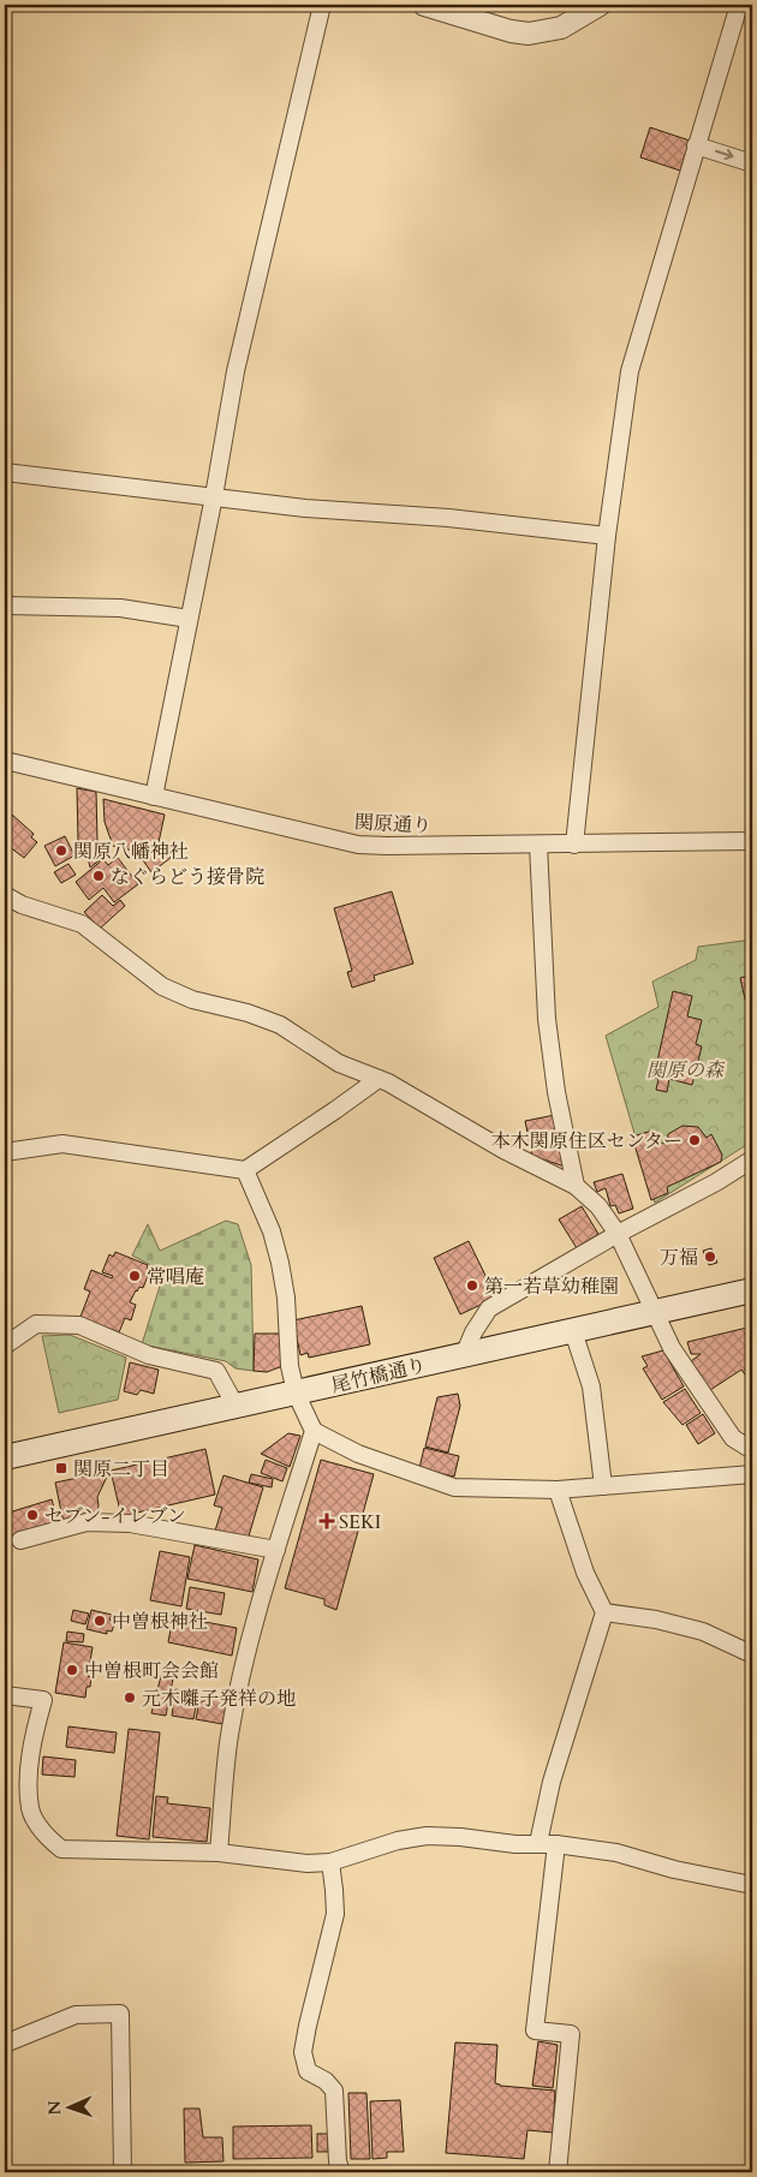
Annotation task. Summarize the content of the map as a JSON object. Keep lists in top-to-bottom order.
{
  "streets": {
    "main road": ["尾竹橋通り"],
    "street": ["関原通り"]
  },
  "parks": ["関原の森"],
  "places": {
    "other": [
      "関原八幡神社",
      "なぐらどう接骨院",
      "本木関原住区センター",
      "万福",
      "常唱庵",
      "第一若草幼稚園",
      "セブン-イレブン",
      "中曽根神社",
      "中曽根町会会館",
      "元木囃子発祥の地"
    ],
    "transit": ["関原二丁目"],
    "health": ["SEKI"]
  },
  "north": "left"
}
